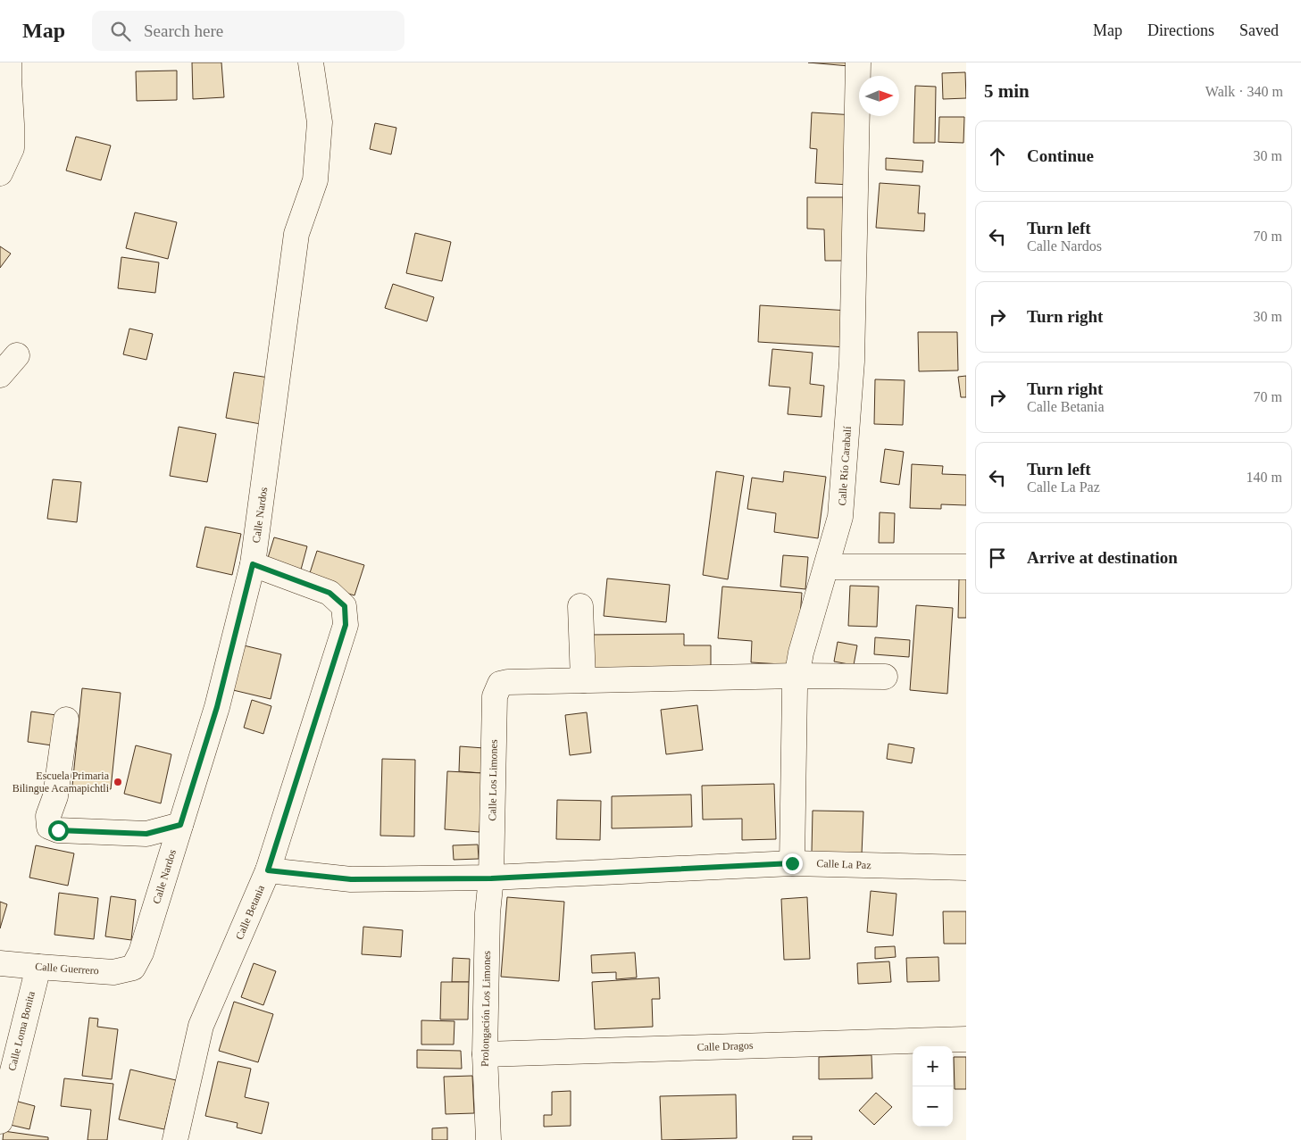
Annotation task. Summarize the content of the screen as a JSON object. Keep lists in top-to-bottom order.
{
  "streets": {
    "street": [
      "Calle Río Carabalí",
      "Calle Nardos",
      "Calle Los Limones",
      "Calle La Paz",
      "Calle Betania",
      "Calle Guerrero",
      "Prolongación Los Limones",
      "Calle Loma Bonita",
      "Calle Dragos"
    ]
  },
  "crossings": [
    ["Calle Río Carabalí", "Calle La Paz"],
    ["Calle Nardos", "Calle Betania"],
    ["Calle Nardos", "Calle Guerrero"],
    ["Calle Los Limones", "Calle La Paz"],
    ["Calle Los Limones", "Prolongación Los Limones"],
    ["Calle La Paz", "Calle Betania"],
    ["Calle La Paz", "Prolongación Los Limones"],
    ["Calle Guerrero", "Calle Loma Bonita"],
    ["Prolongación Los Limones", "Calle Dragos"]
  ],
  "places": ["Escuela Primaria Bilingue Acamapichtli"],
  "north": "right",
  "page": {
    "header": "Map",
    "search": "Search here",
    "nav": ["Map", "Directions", "Saved"],
    "heading": ["5 min", "Walk · 340 m"],
    "list": [
      ["Continue", "30 m"],
      ["Turn left", "Calle Nardos", "70 m"],
      ["Turn right", "30 m"],
      ["Turn right", "Calle Betania", "70 m"],
      ["Turn left", "Calle La Paz", "140 m"],
      "Arrive at destination"
    ],
    "map_buttons": ["+", "−"]
  }
}
